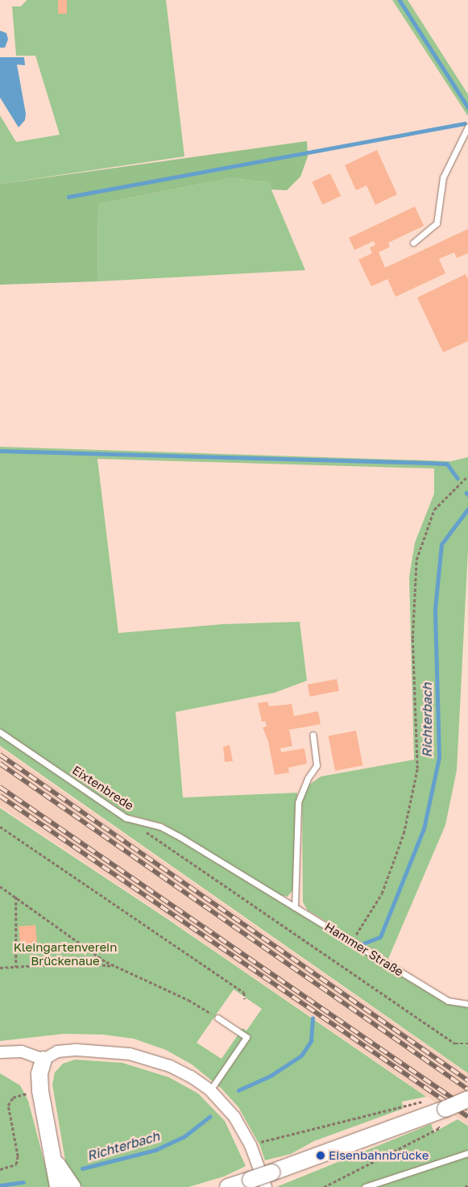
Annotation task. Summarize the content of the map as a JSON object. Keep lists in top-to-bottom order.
{
  "streets": {
    "lane": ["Eixtenbrede", "Hammer Straße"]
  },
  "crossings": [
    ["Eixtenbrede", "Hammer Straße"]
  ],
  "water": ["Richterbach"],
  "parks": ["Kleingartenverein Brückenaue"],
  "places": ["Eisenbahnbrücke"]
}
